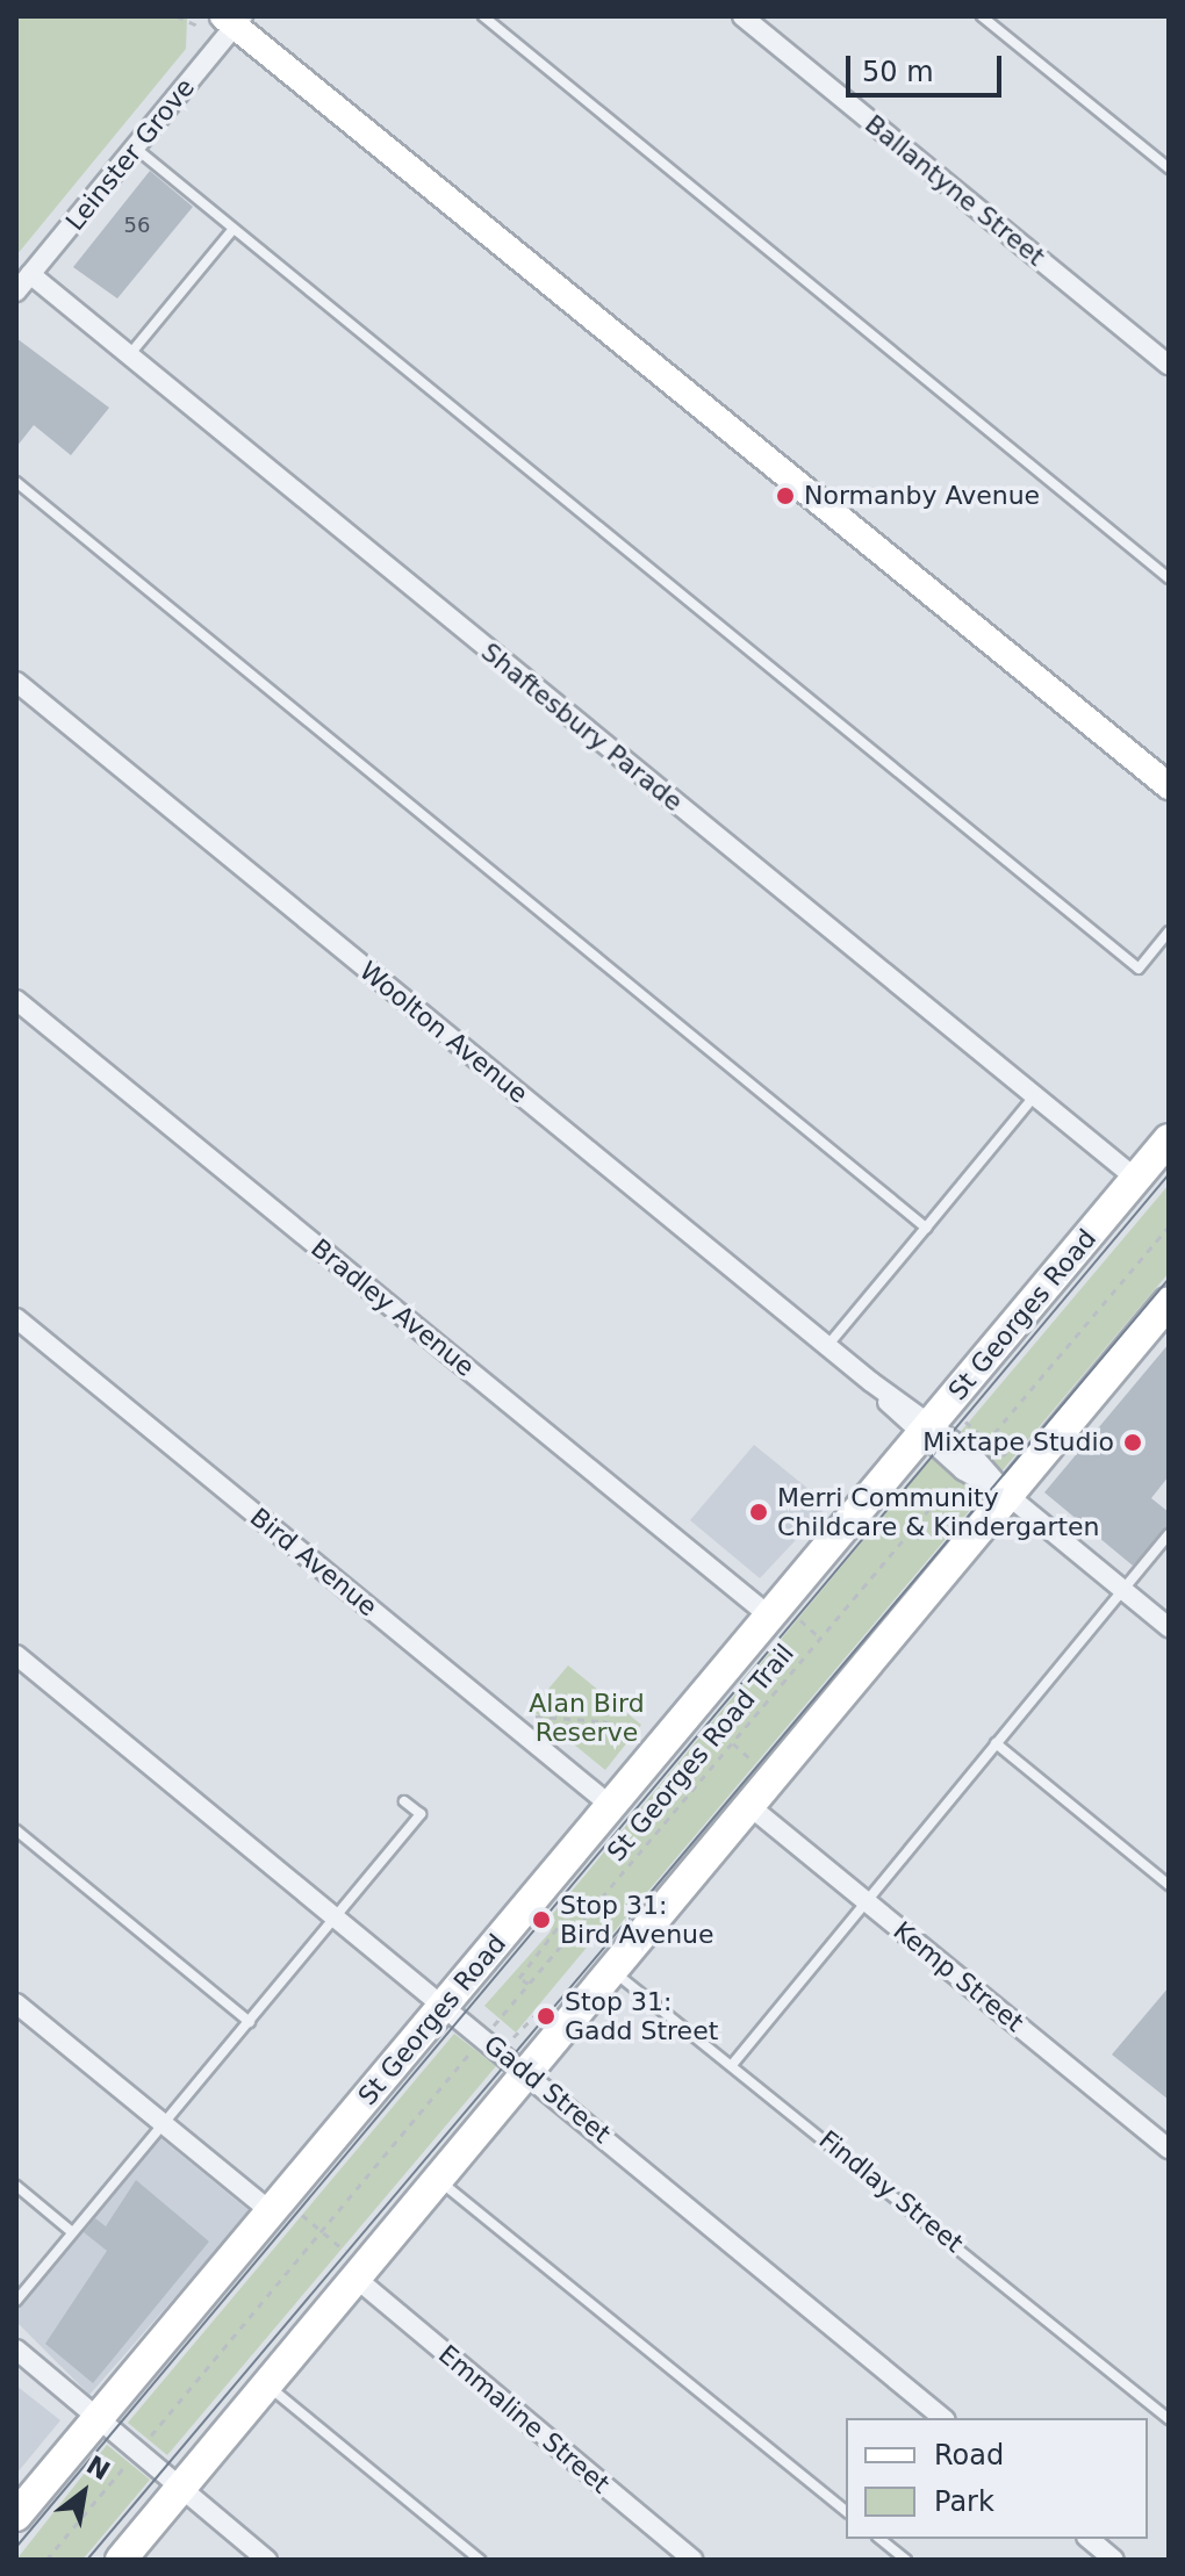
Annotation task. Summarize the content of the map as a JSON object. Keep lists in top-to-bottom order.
{
  "streets": {
    "highway": ["St Georges Road"],
    "street": [
      "Leinster Grove",
      "Ballantyne Street",
      "Shaftesbury Parade",
      "Woolton Avenue",
      "Bradley Avenue",
      "Bird Avenue",
      "Kemp Street",
      "Gadd Street",
      "Emmaline Street"
    ],
    "lane": ["Findlay Street"],
    "path": ["St Georges Road Trail"]
  },
  "crossings": [
    ["Leinster Grove", "Shaftesbury Parade"],
    ["Shaftesbury Parade", "St Georges Road"],
    ["Woolton Avenue", "St Georges Road"],
    ["Woolton Avenue", "St Georges Road Trail"],
    ["Bradley Avenue", "St Georges Road"],
    ["St Georges Road", "Bird Avenue"],
    ["St Georges Road", "Gadd Street"],
    ["St Georges Road Trail", "Gadd Street"]
  ],
  "parks": ["Alan Bird Reserve"],
  "places": [
    "Normanby Avenue",
    "Mixtape Studio",
    "Merri Community Childcare & Kindergarten",
    "Stop 31: Bird Avenue",
    "Stop 31: Gadd Street"
  ],
  "house_numbers": ["56"],
  "legend": ["Road", "Park"],
  "scale_bar": "50 m",
  "north": "top right"
}
